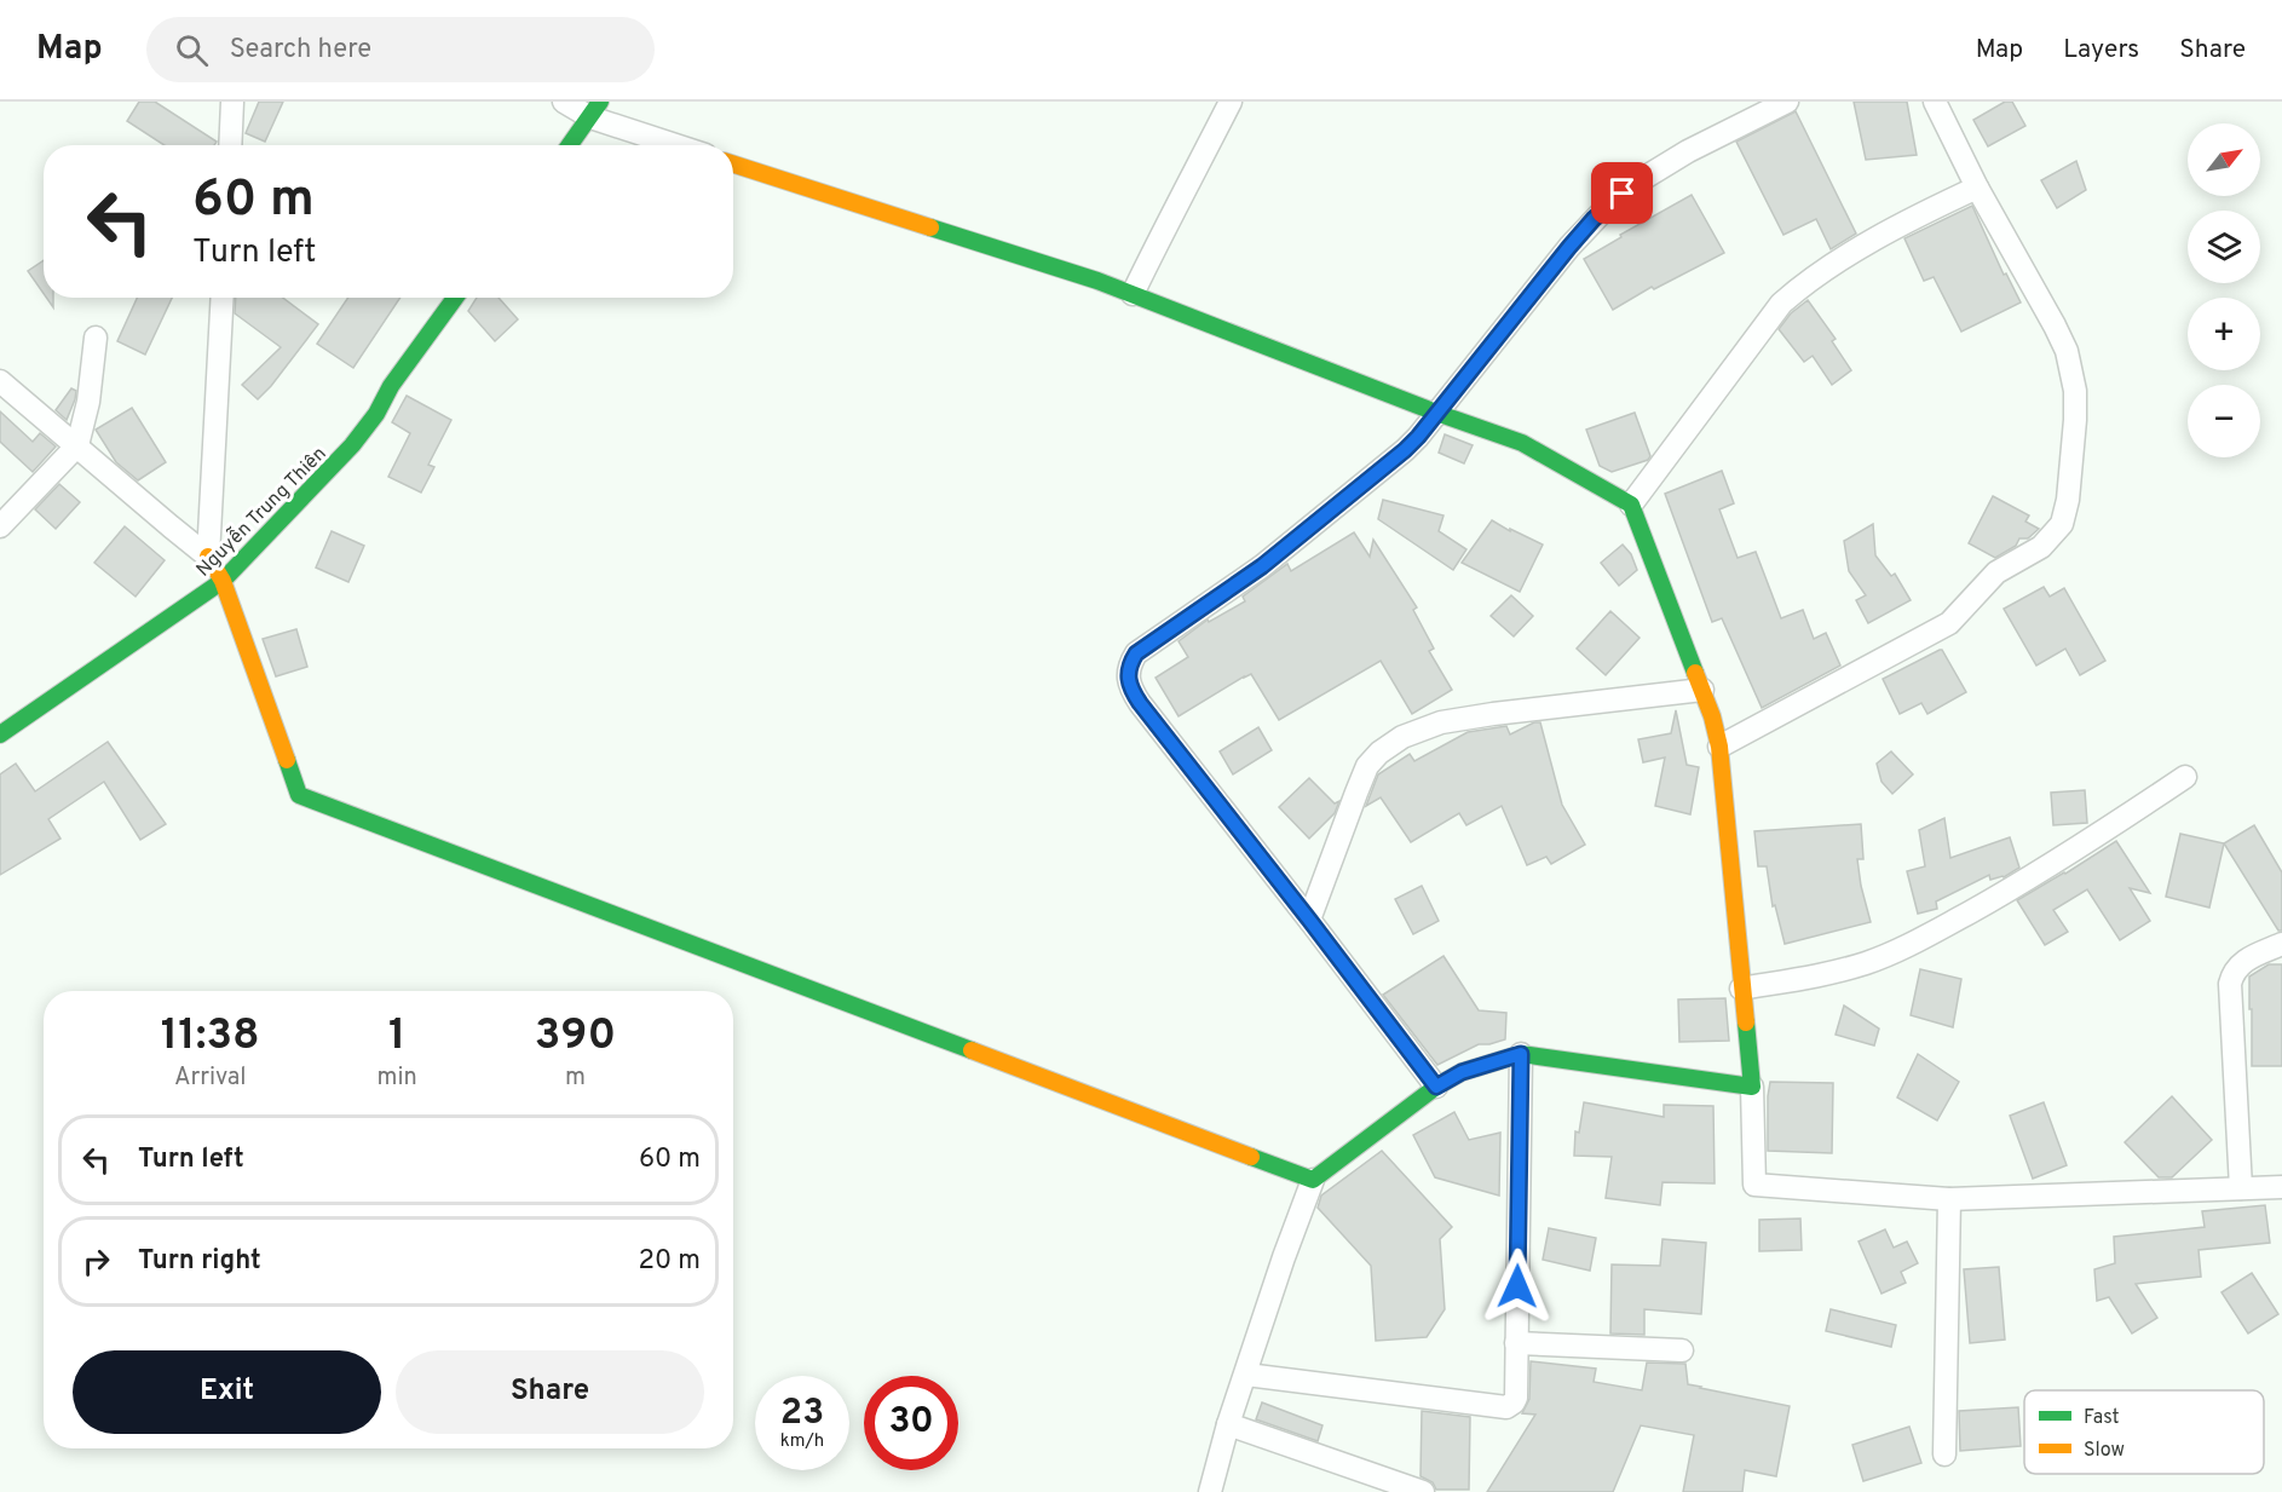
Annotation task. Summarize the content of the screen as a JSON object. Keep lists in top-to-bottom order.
{
  "streets": {
    "street": ["Nguyễn Trung Thiên"]
  },
  "legend": ["Fast", "Slow"],
  "north": "top right",
  "page": {
    "header": "Map",
    "search": "Search here",
    "nav": ["Map", "Layers", "Share"],
    "map_buttons": ["+", "−"],
    "turn": ["60 m", "Turn left"],
    "eta": [
      "11:38",
      "Arrival",
      "1",
      "min",
      "390",
      "m"
    ],
    "list": [
      {
        "name": "Turn left",
        "value": "60 m"
      },
      {
        "name": "Turn right",
        "value": "20 m"
      }
    ],
    "buttons": ["Exit", "Share"],
    "speed": "23 km/h",
    "limit": "30"
  }
}
